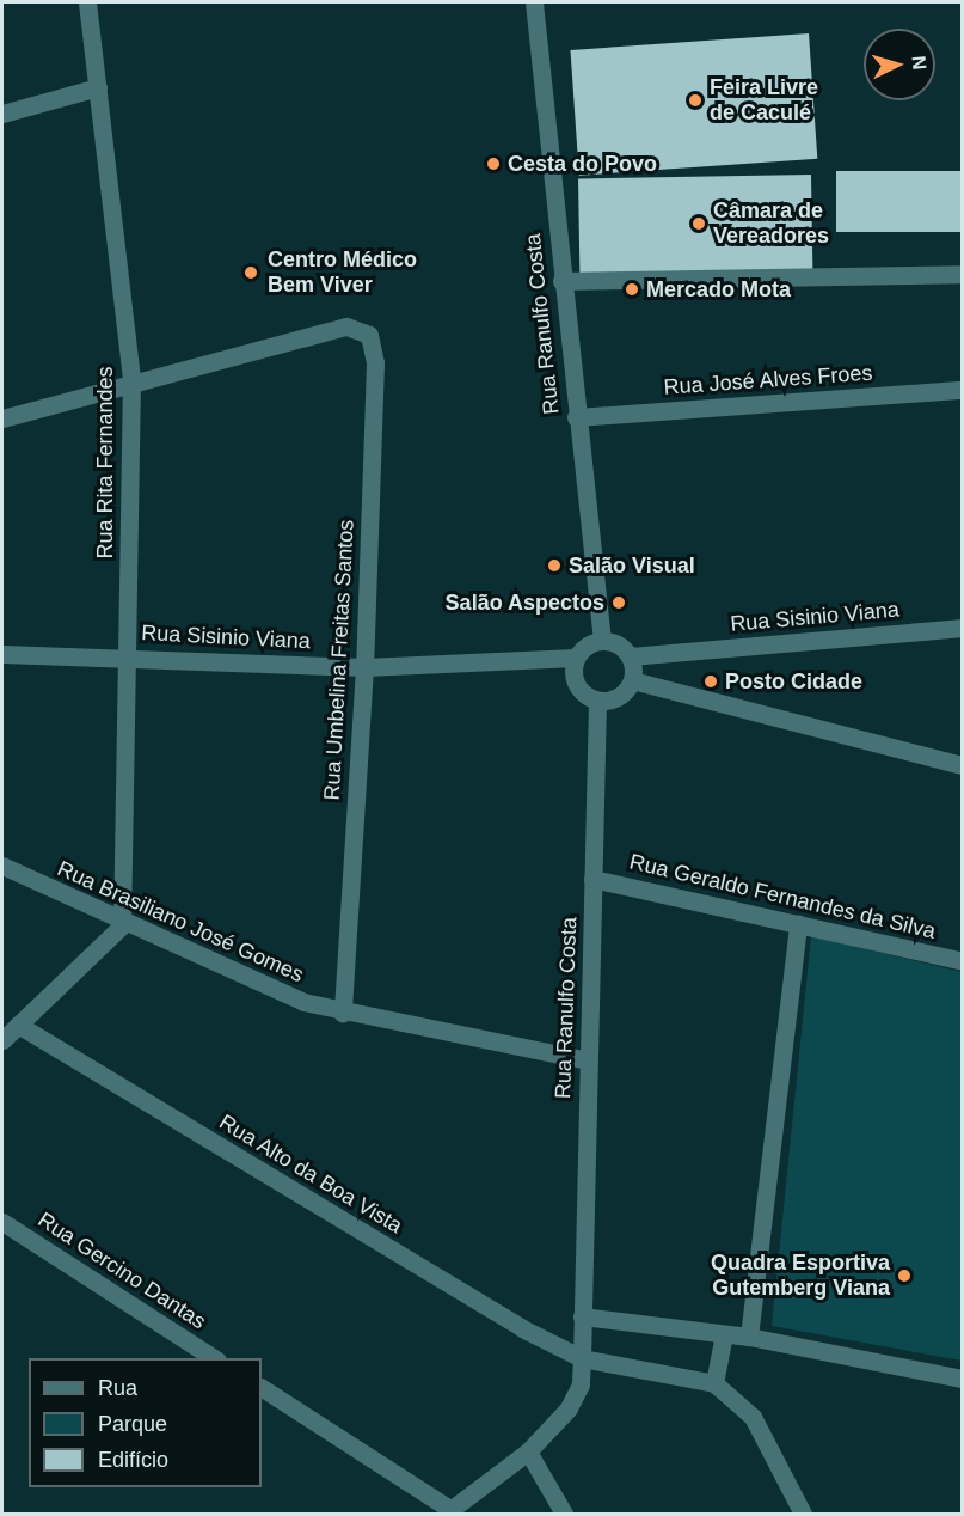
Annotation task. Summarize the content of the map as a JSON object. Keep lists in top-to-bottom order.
{
  "streets": {
    "street": [
      "Rua Ranulfo Costa",
      "Rua José Alves Froes",
      "Rua Rita Fernandes",
      "Rua Sisinio Viana",
      "Rua Umbelina Freitas Santos",
      "Rua Geraldo Fernandes da Silva",
      "Rua Brasiliano José Gomes",
      "Rua Alto da Boa Vista",
      "Rua Gercino Dantas"
    ]
  },
  "crossings": [
    ["Rua Ranulfo Costa", "Rua José Alves Froes"],
    ["Rua Ranulfo Costa", "Rua Sisinio Viana"],
    ["Rua Ranulfo Costa", "Rua Geraldo Fernandes da Silva"],
    ["Rua Ranulfo Costa", "Rua Brasiliano José Gomes"],
    ["Rua Ranulfo Costa", "Rua Alto da Boa Vista"],
    ["Rua Rita Fernandes", "Rua Sisinio Viana"],
    ["Rua Rita Fernandes", "Rua Umbelina Freitas Santos"],
    ["Rua Rita Fernandes", "Rua Brasiliano José Gomes"],
    ["Rua Sisinio Viana", "Rua Umbelina Freitas Santos"],
    ["Rua Umbelina Freitas Santos", "Rua Brasiliano José Gomes"]
  ],
  "places": [
    "Feira Livre de Caculé",
    "Cesta do Povo",
    "Câmara de Vereadores",
    "Centro Médico Bem Viver",
    "Mercado Mota",
    "Salão Visual",
    "Salão Aspectos",
    "Posto Cidade",
    "Quadra Esportiva Gutemberg Viana"
  ],
  "legend": ["Rua", "Parque", "Edifício"],
  "north": "right"
}
